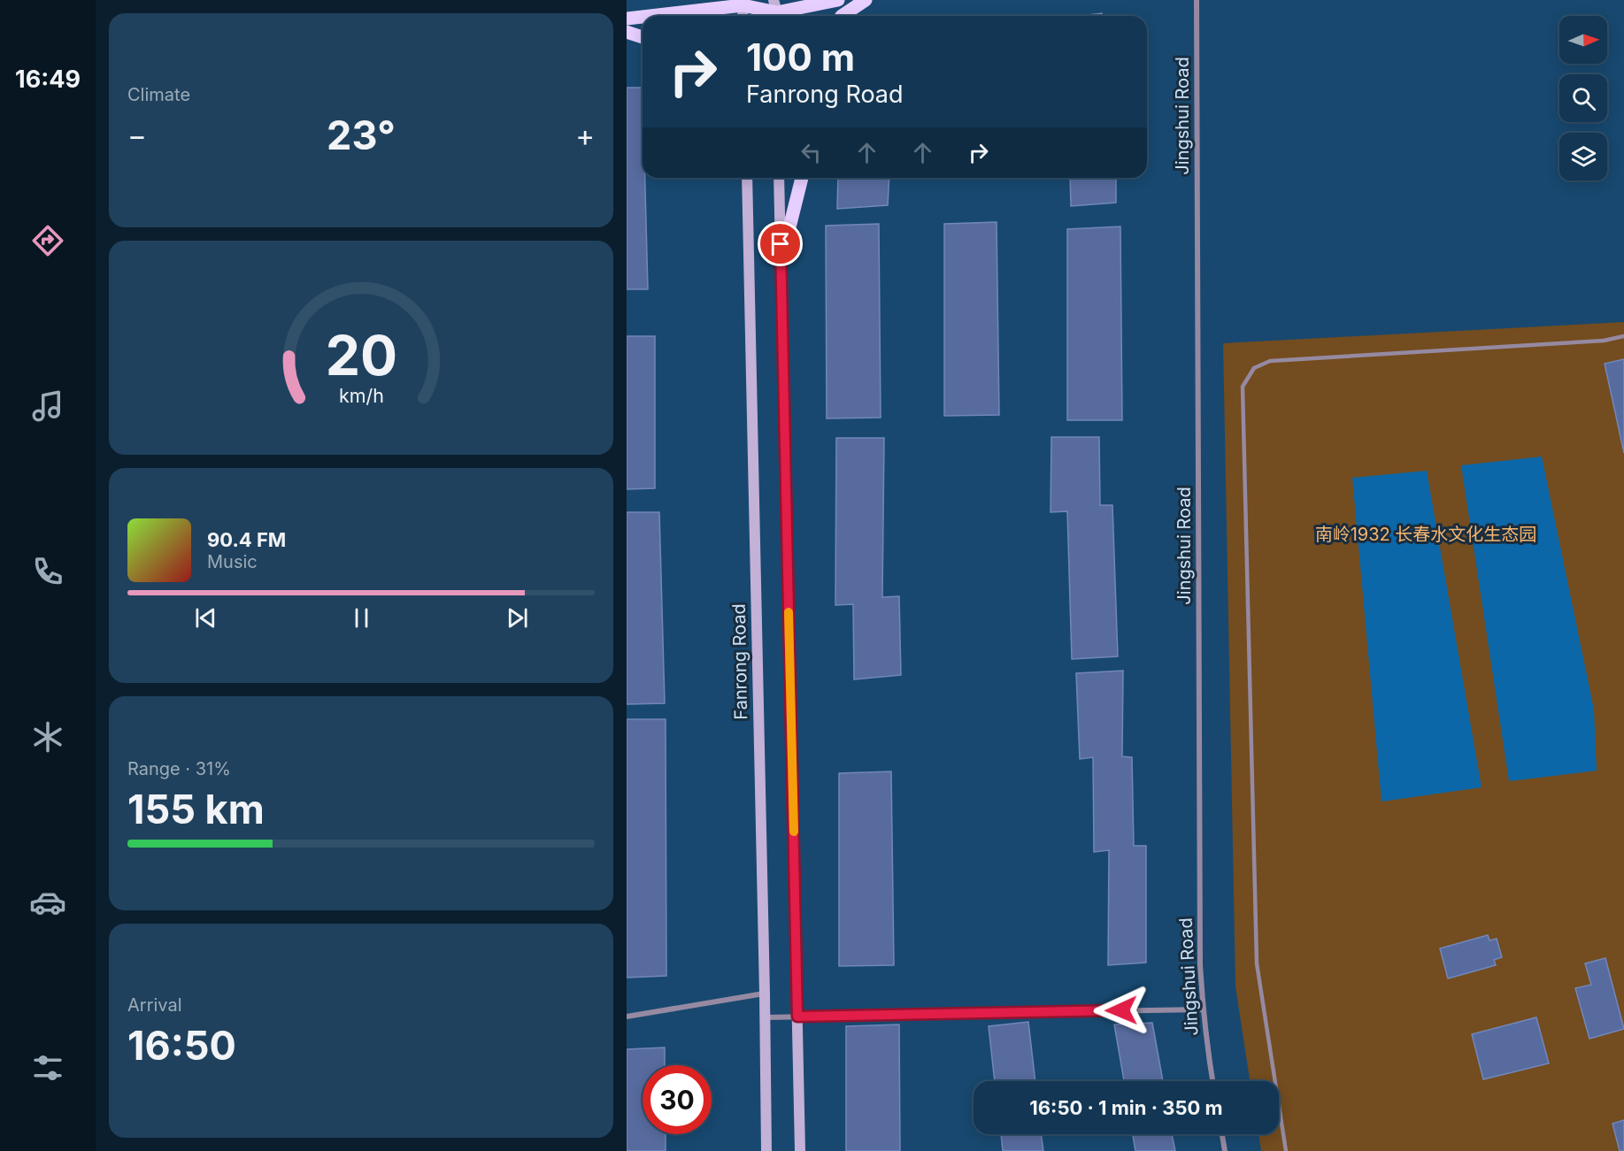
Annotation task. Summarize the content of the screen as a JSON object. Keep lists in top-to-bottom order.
{
  "streets": {
    "main road": ["Fanrong Road"],
    "street": ["Jingshui Road"]
  },
  "parks": ["南岭1932 长春水文化生态园"],
  "north": "right",
  "page": {
    "tabs": "16:49",
    "tile": [
      "Climate",
      ["Range · 31%", "155 km"],
      ["Arrival", "16:50"]
    ],
    "turn": ["100 m", "Fanrong Road"],
    "heat": ["−", "23°", "+"],
    "song": ["90.4 FM", "Music"],
    "limit": "30",
    "trip": "16:50 · 1 min · 350 m",
    "gauge": ["20", "km/h"]
  }
}
